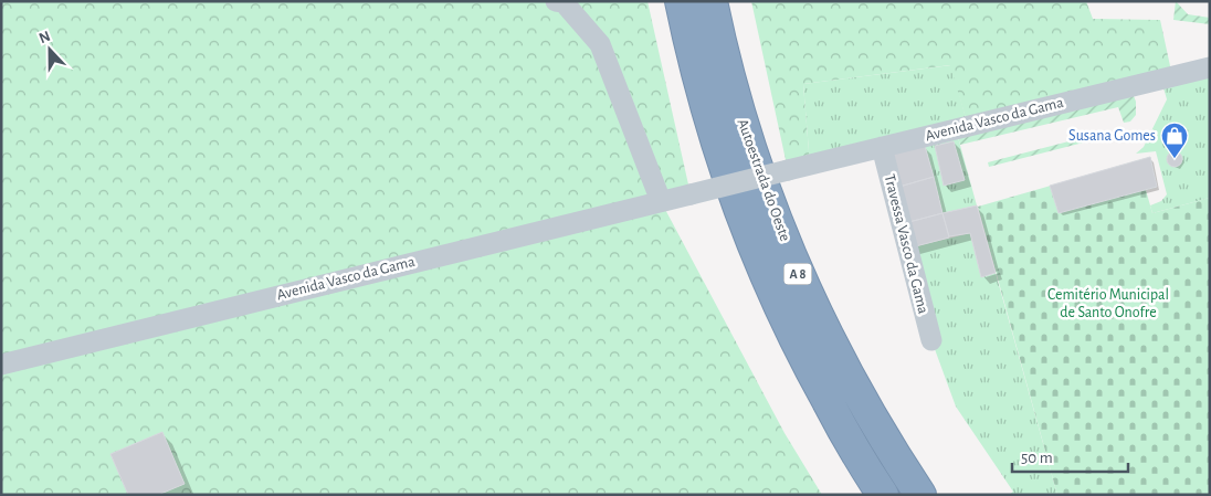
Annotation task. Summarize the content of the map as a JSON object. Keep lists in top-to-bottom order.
{
  "streets": {
    "highway": ["Autoestrada do Oeste", "A 8"],
    "street": ["Avenida Vasco da Gama", "Travessa Vasco da Gama"]
  },
  "crossings": [
    ["Avenida Vasco da Gama", "Travessa Vasco da Gama"]
  ],
  "parks": ["Cemitério Municipal de Santo Onofre"],
  "places": {
    "shop": ["Susana Gomes"]
  },
  "scale_bar": "50 m",
  "north": "top"
}
